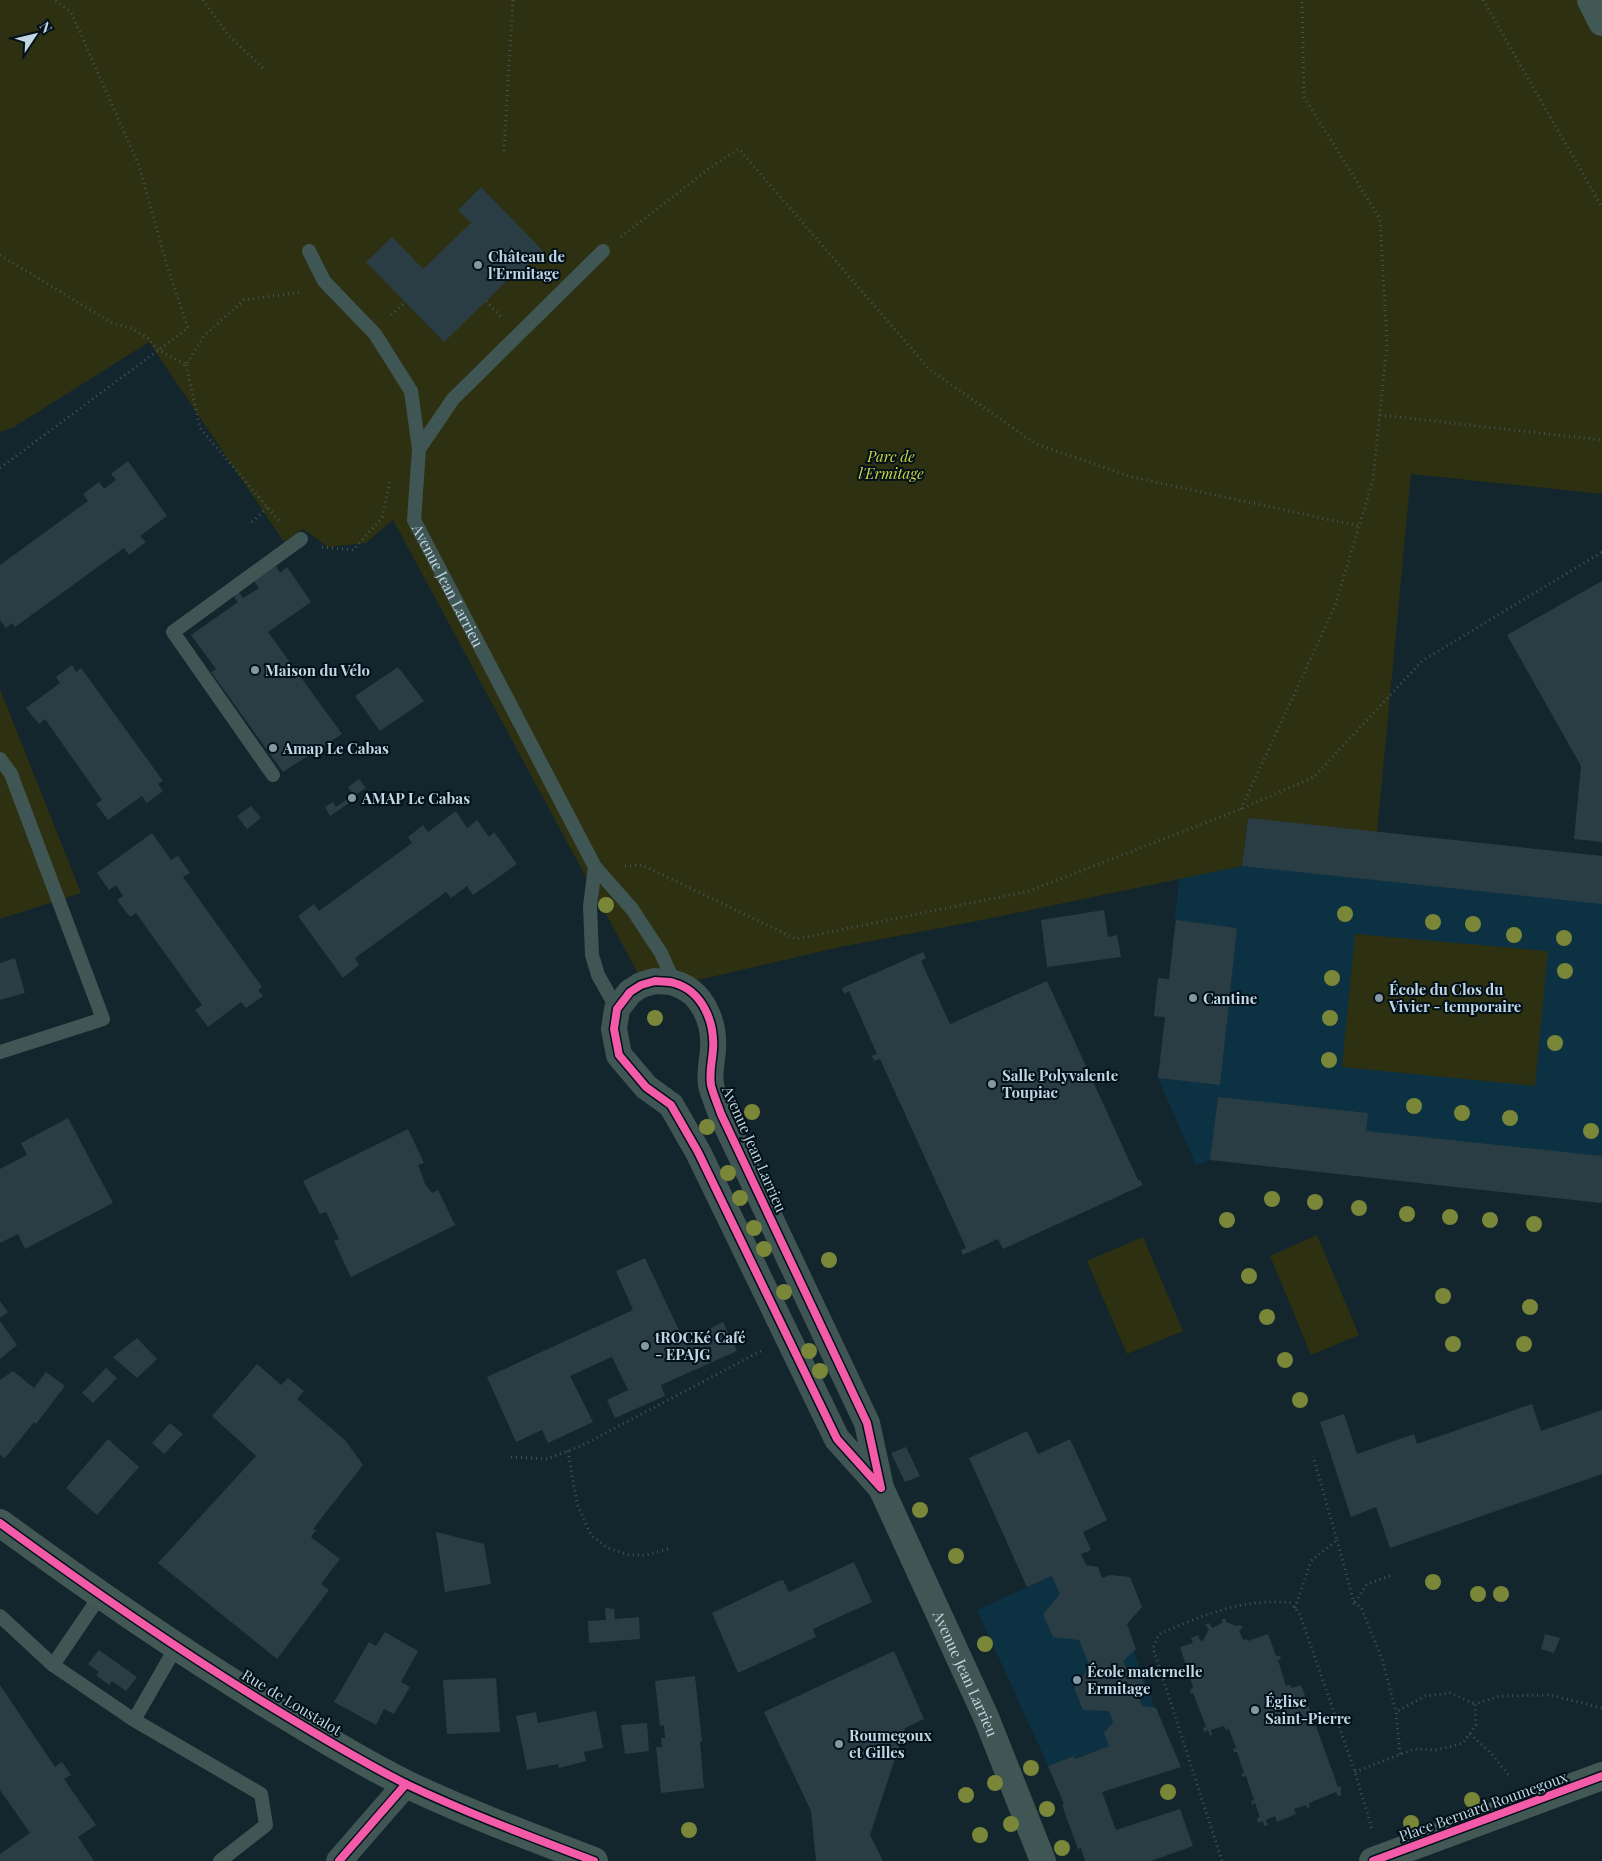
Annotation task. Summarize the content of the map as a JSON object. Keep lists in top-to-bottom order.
{
  "streets": {
    "street": ["Avenue Jean Larrieu", "Rue de Loustalot", "Place Bernard Roumegoux"]
  },
  "parks": ["Parc de l'Ermitage"],
  "places": [
    "Château de l'Ermitage",
    "Maison du Vélo",
    "Amap Le Cabas",
    "AMAP Le Cabas",
    "Cantine",
    "École du Clos du Vivier - temporaire",
    "Salle Polyvalente Toupiac",
    "tROCKé Café - EPAJG",
    "École maternelle Ermitage",
    "Église Saint-Pierre",
    "Roumegoux et Gilles"
  ],
  "north": "top right"
}
